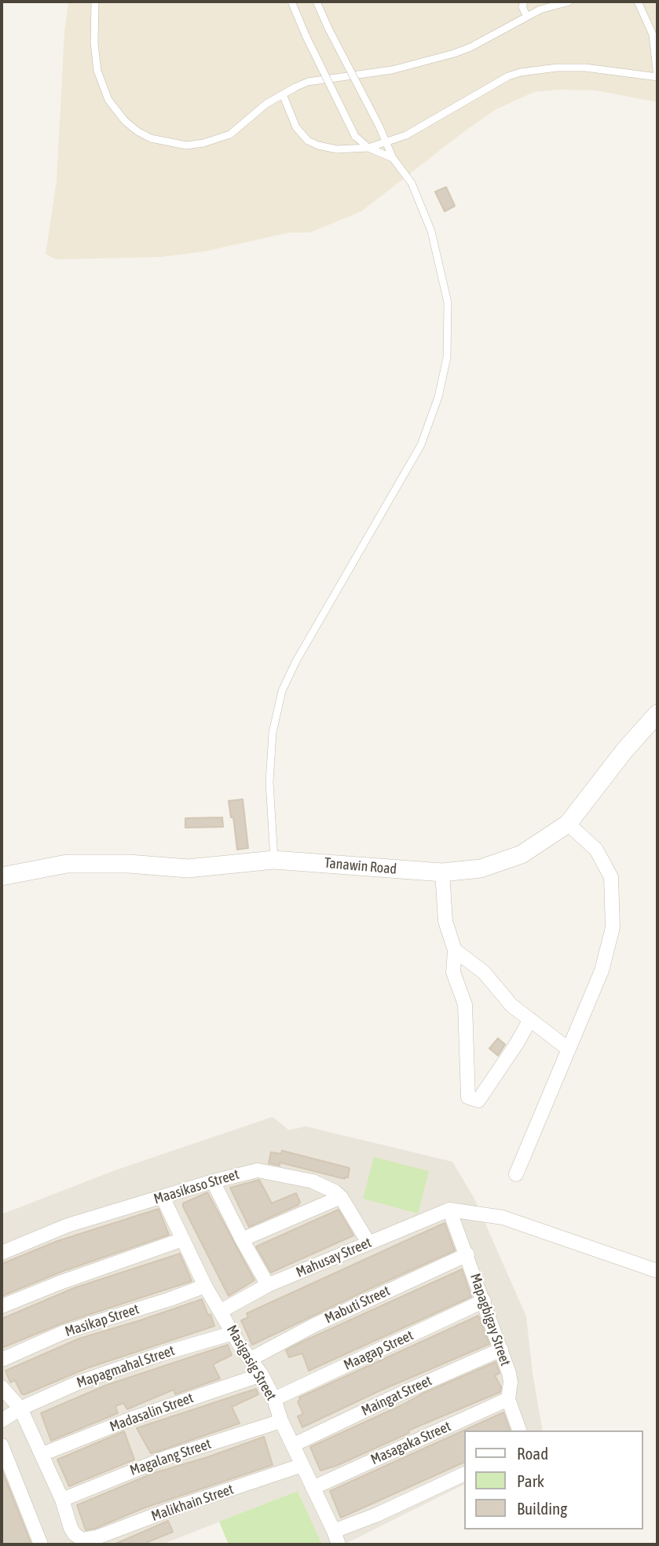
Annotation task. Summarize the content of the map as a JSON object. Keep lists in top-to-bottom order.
{
  "streets": {
    "street": [
      "Tanawin Road",
      "Maasikaso Street",
      "Mahusay Street",
      "Mabuti Street",
      "Mapagbigay Street",
      "Masikap Street",
      "Maagap Street",
      "Masigasig Street",
      "Mapagmahal Street",
      "Maingat Street",
      "Madasalin Street",
      "Masagaka Street",
      "Magalang Street",
      "Malikhain Street"
    ]
  },
  "crossings": [
    ["Maasikaso Street", "Mahusay Street"],
    ["Maasikaso Street", "Masigasig Street"],
    ["Mahusay Street", "Mapagbigay Street"],
    ["Mahusay Street", "Masigasig Street"],
    ["Mabuti Street", "Mapagbigay Street"],
    ["Mabuti Street", "Masigasig Street"],
    ["Mapagbigay Street", "Maagap Street"],
    ["Mapagbigay Street", "Maingat Street"],
    ["Mapagbigay Street", "Masagaka Street"],
    ["Masikap Street", "Masigasig Street"],
    ["Maagap Street", "Masigasig Street"],
    ["Masigasig Street", "Mapagmahal Street"],
    ["Masigasig Street", "Maingat Street"],
    ["Masigasig Street", "Madasalin Street"],
    ["Masigasig Street", "Masagaka Street"],
    ["Masigasig Street", "Magalang Street"],
    ["Masigasig Street", "Malikhain Street"],
    ["Magalang Street", "Malikhain Street"]
  ],
  "legend": ["Road", "Park", "Building"]
}
